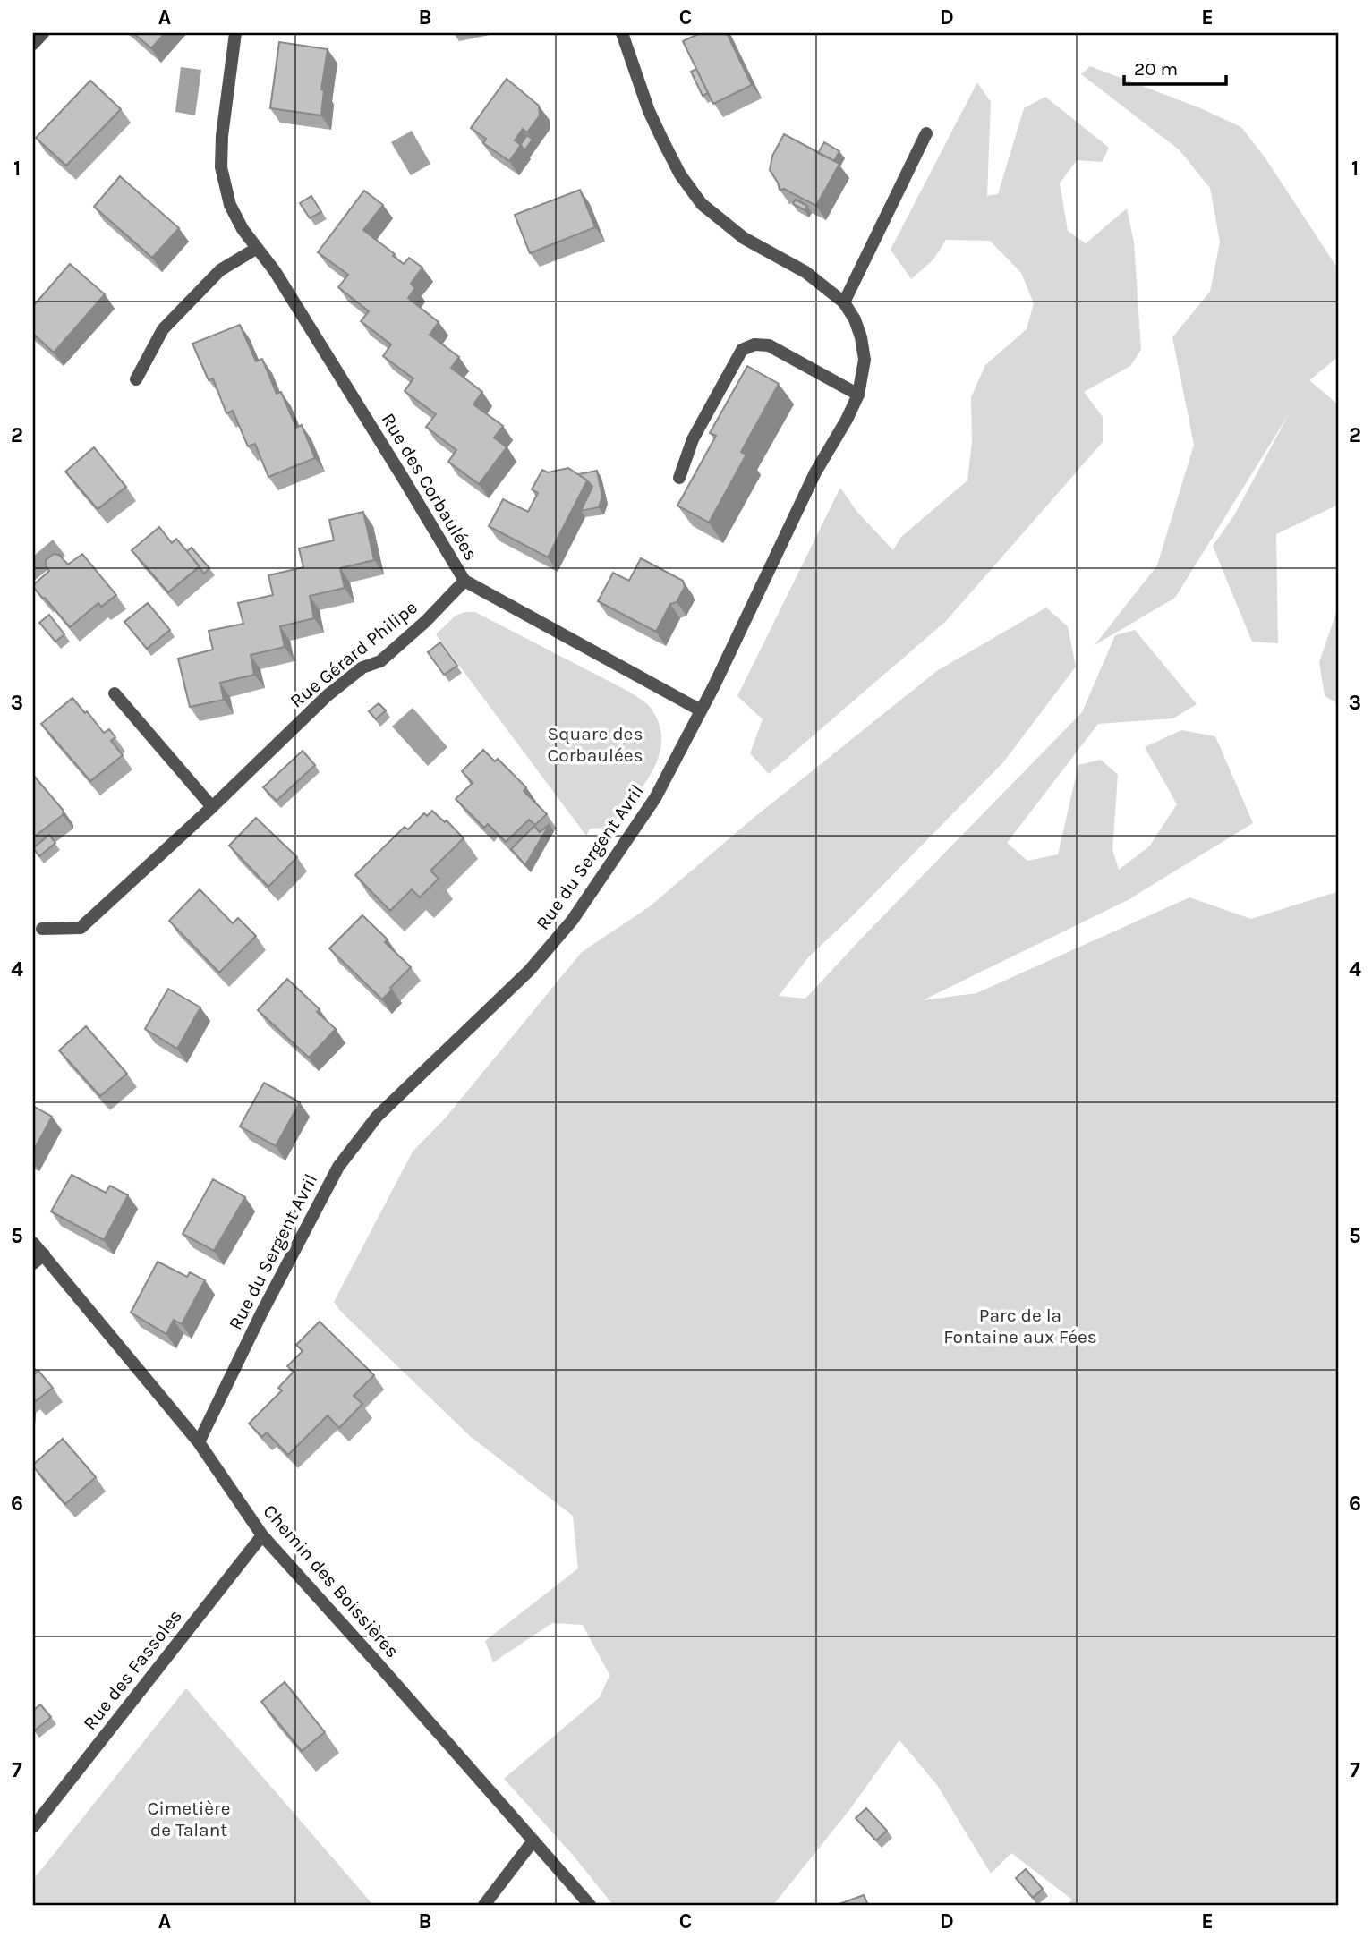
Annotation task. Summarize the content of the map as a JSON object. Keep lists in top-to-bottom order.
{
  "streets": {
    "street": [
      "Rue des Corbaulées",
      "Rue Gérard Philipe",
      "Rue du Sergent Avril",
      "Chemin des Boissières",
      "Rue des Fassoles"
    ]
  },
  "crossings": [
    ["Rue des Corbaulées", "Rue Gérard Philipe"],
    ["Rue des Corbaulées", "Rue du Sergent Avril"],
    ["Rue du Sergent Avril", "Chemin des Boissières"],
    ["Chemin des Boissières", "Rue des Fassoles"]
  ],
  "parks": ["Square des Corbaulées", "Parc de la Fontaine aux Fées", "Cimetière de Talant"],
  "scale_bar": "20 m",
  "grid": {
    "columns": [
      "A",
      "B",
      "C",
      "D",
      "E"
    ],
    "rows": [
      "1",
      "2",
      "3",
      "4",
      "5",
      "6",
      "7"
    ]
  }
}
